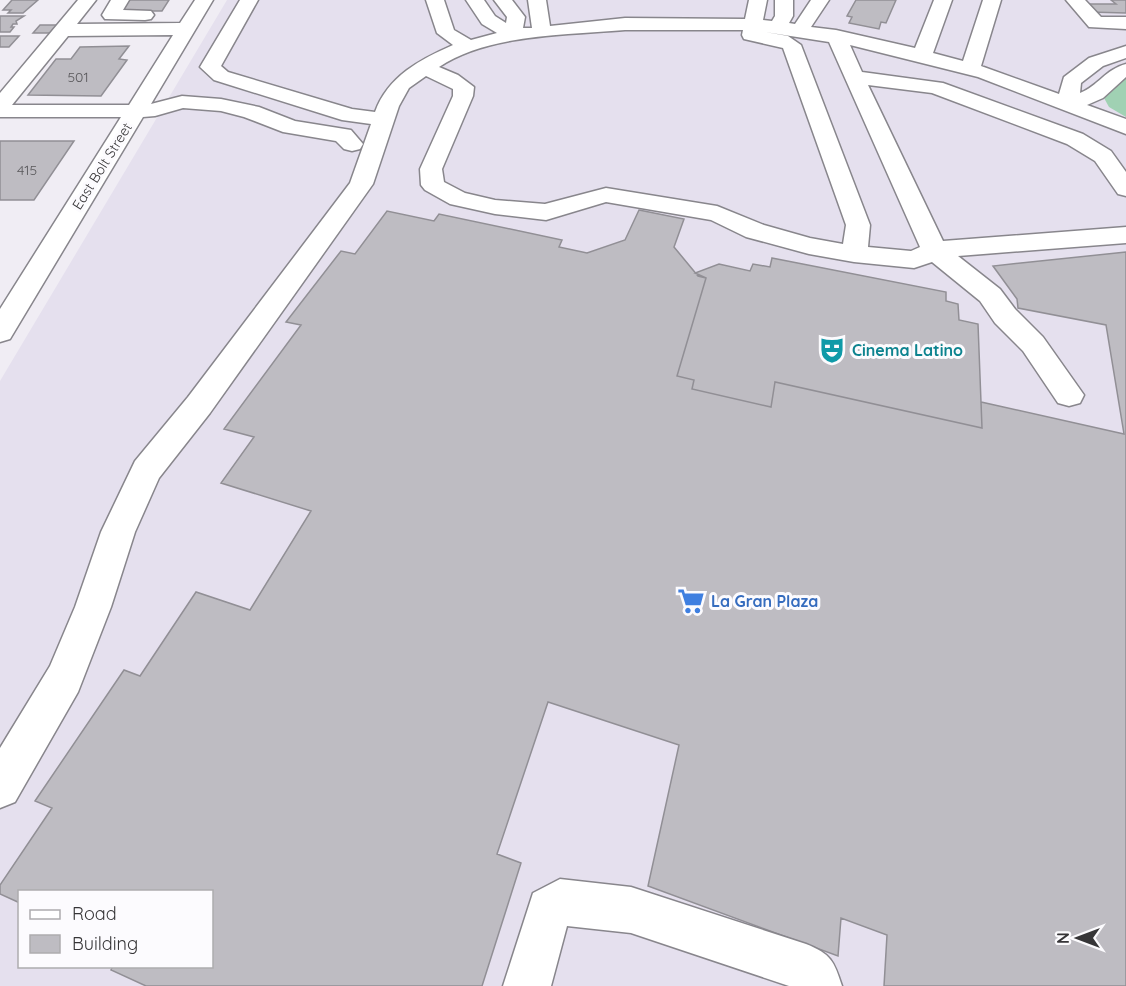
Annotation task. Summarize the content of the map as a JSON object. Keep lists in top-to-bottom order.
{
  "streets": {
    "street": ["East Bolt Street"]
  },
  "places": {
    "theatre": ["Cinema Latino"],
    "supermarket": ["La Gran Plaza"]
  },
  "house_numbers": ["501", "415"],
  "legend": ["Road", "Building"],
  "north": "left"
}
